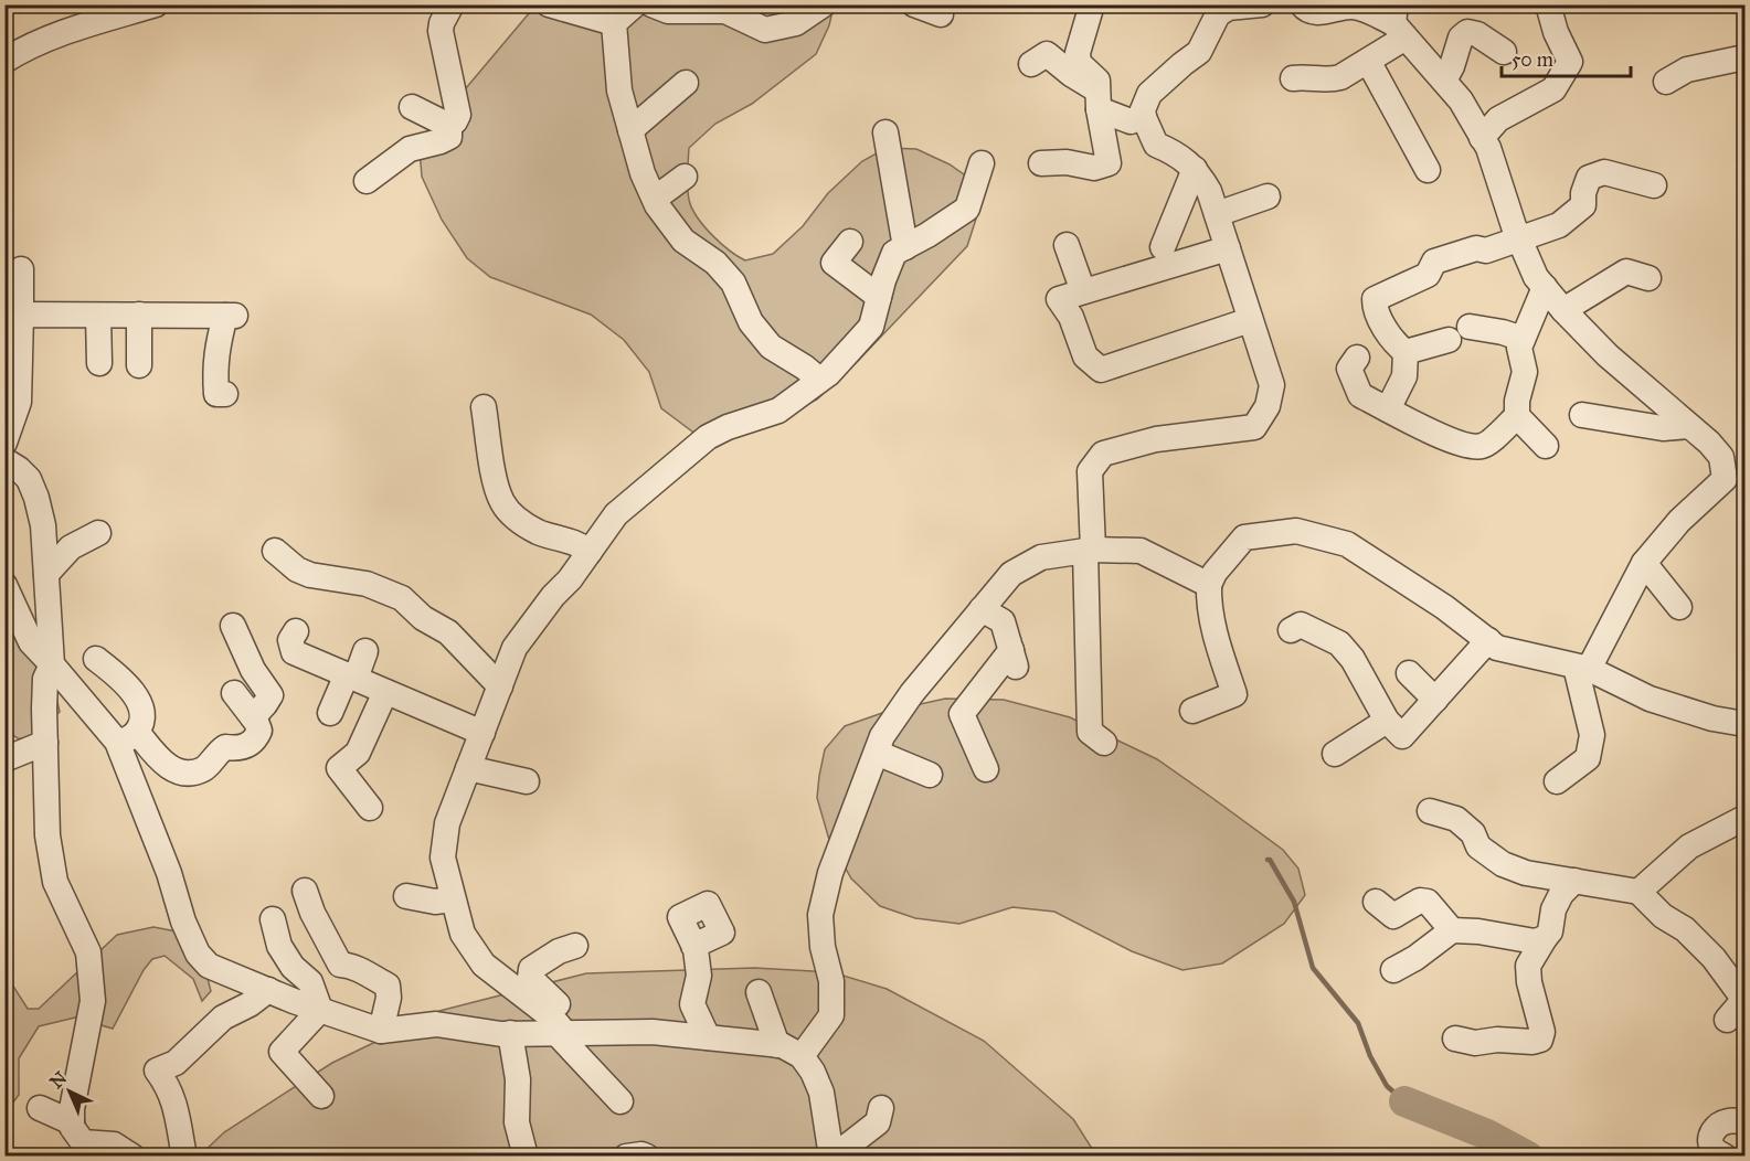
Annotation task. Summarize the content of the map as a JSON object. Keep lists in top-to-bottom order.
{
  "scale_bar": "50 m",
  "north": "top left"
}
